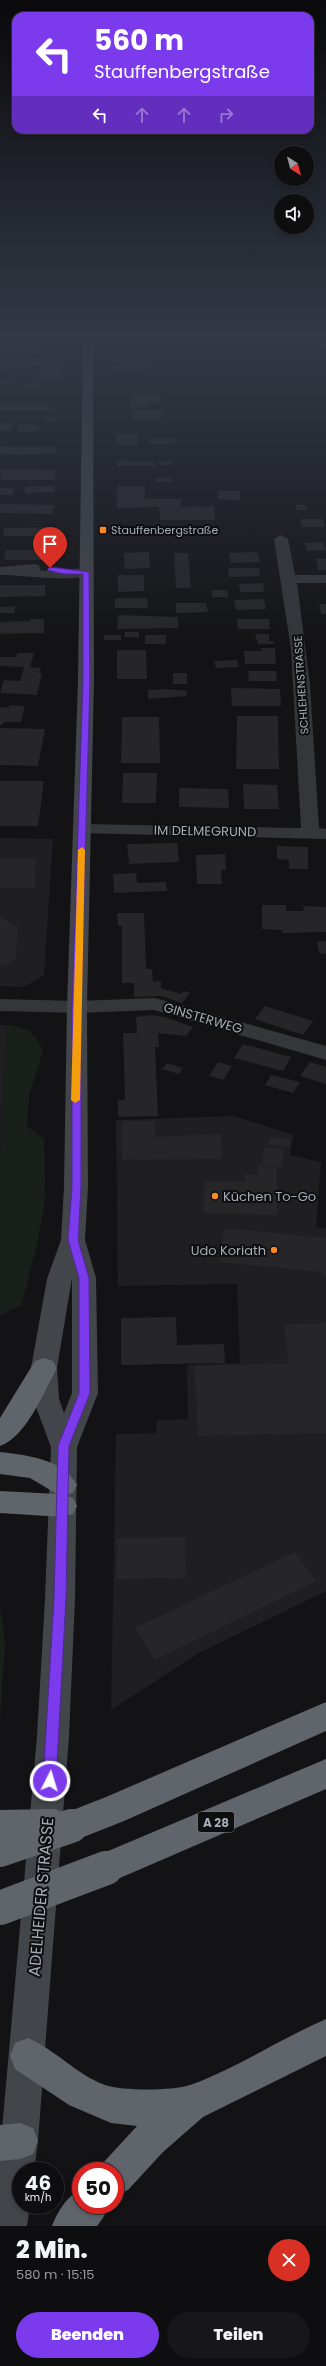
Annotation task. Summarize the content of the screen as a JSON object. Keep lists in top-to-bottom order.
{
  "streets": {
    "highway": ["A 28"],
    "main road": ["ADELHEIDER STRASSE"],
    "street": ["SCHLEHENSTRASSE", "IM DELMEGRUND", "GINSTERWEG"]
  },
  "crossings": [
    ["SCHLEHENSTRASSE", "IM DELMEGRUND"],
    ["IM DELMEGRUND", "ADELHEIDER STRASSE"],
    ["GINSTERWEG", "ADELHEIDER STRASSE"]
  ],
  "places": {
    "transit": ["Stauffenbergstraße"],
    "other": ["Küchen To-Go", "Udo Koriath"]
  },
  "north": "bottom right",
  "page": {
    "turn": ["560 m", "Stauffenbergstraße"],
    "speed": "46 km/h",
    "limit": "50",
    "heading": ["2 Min.", "580 m · 15:15"],
    "buttons": ["Beenden", "Teilen"]
  }
}
